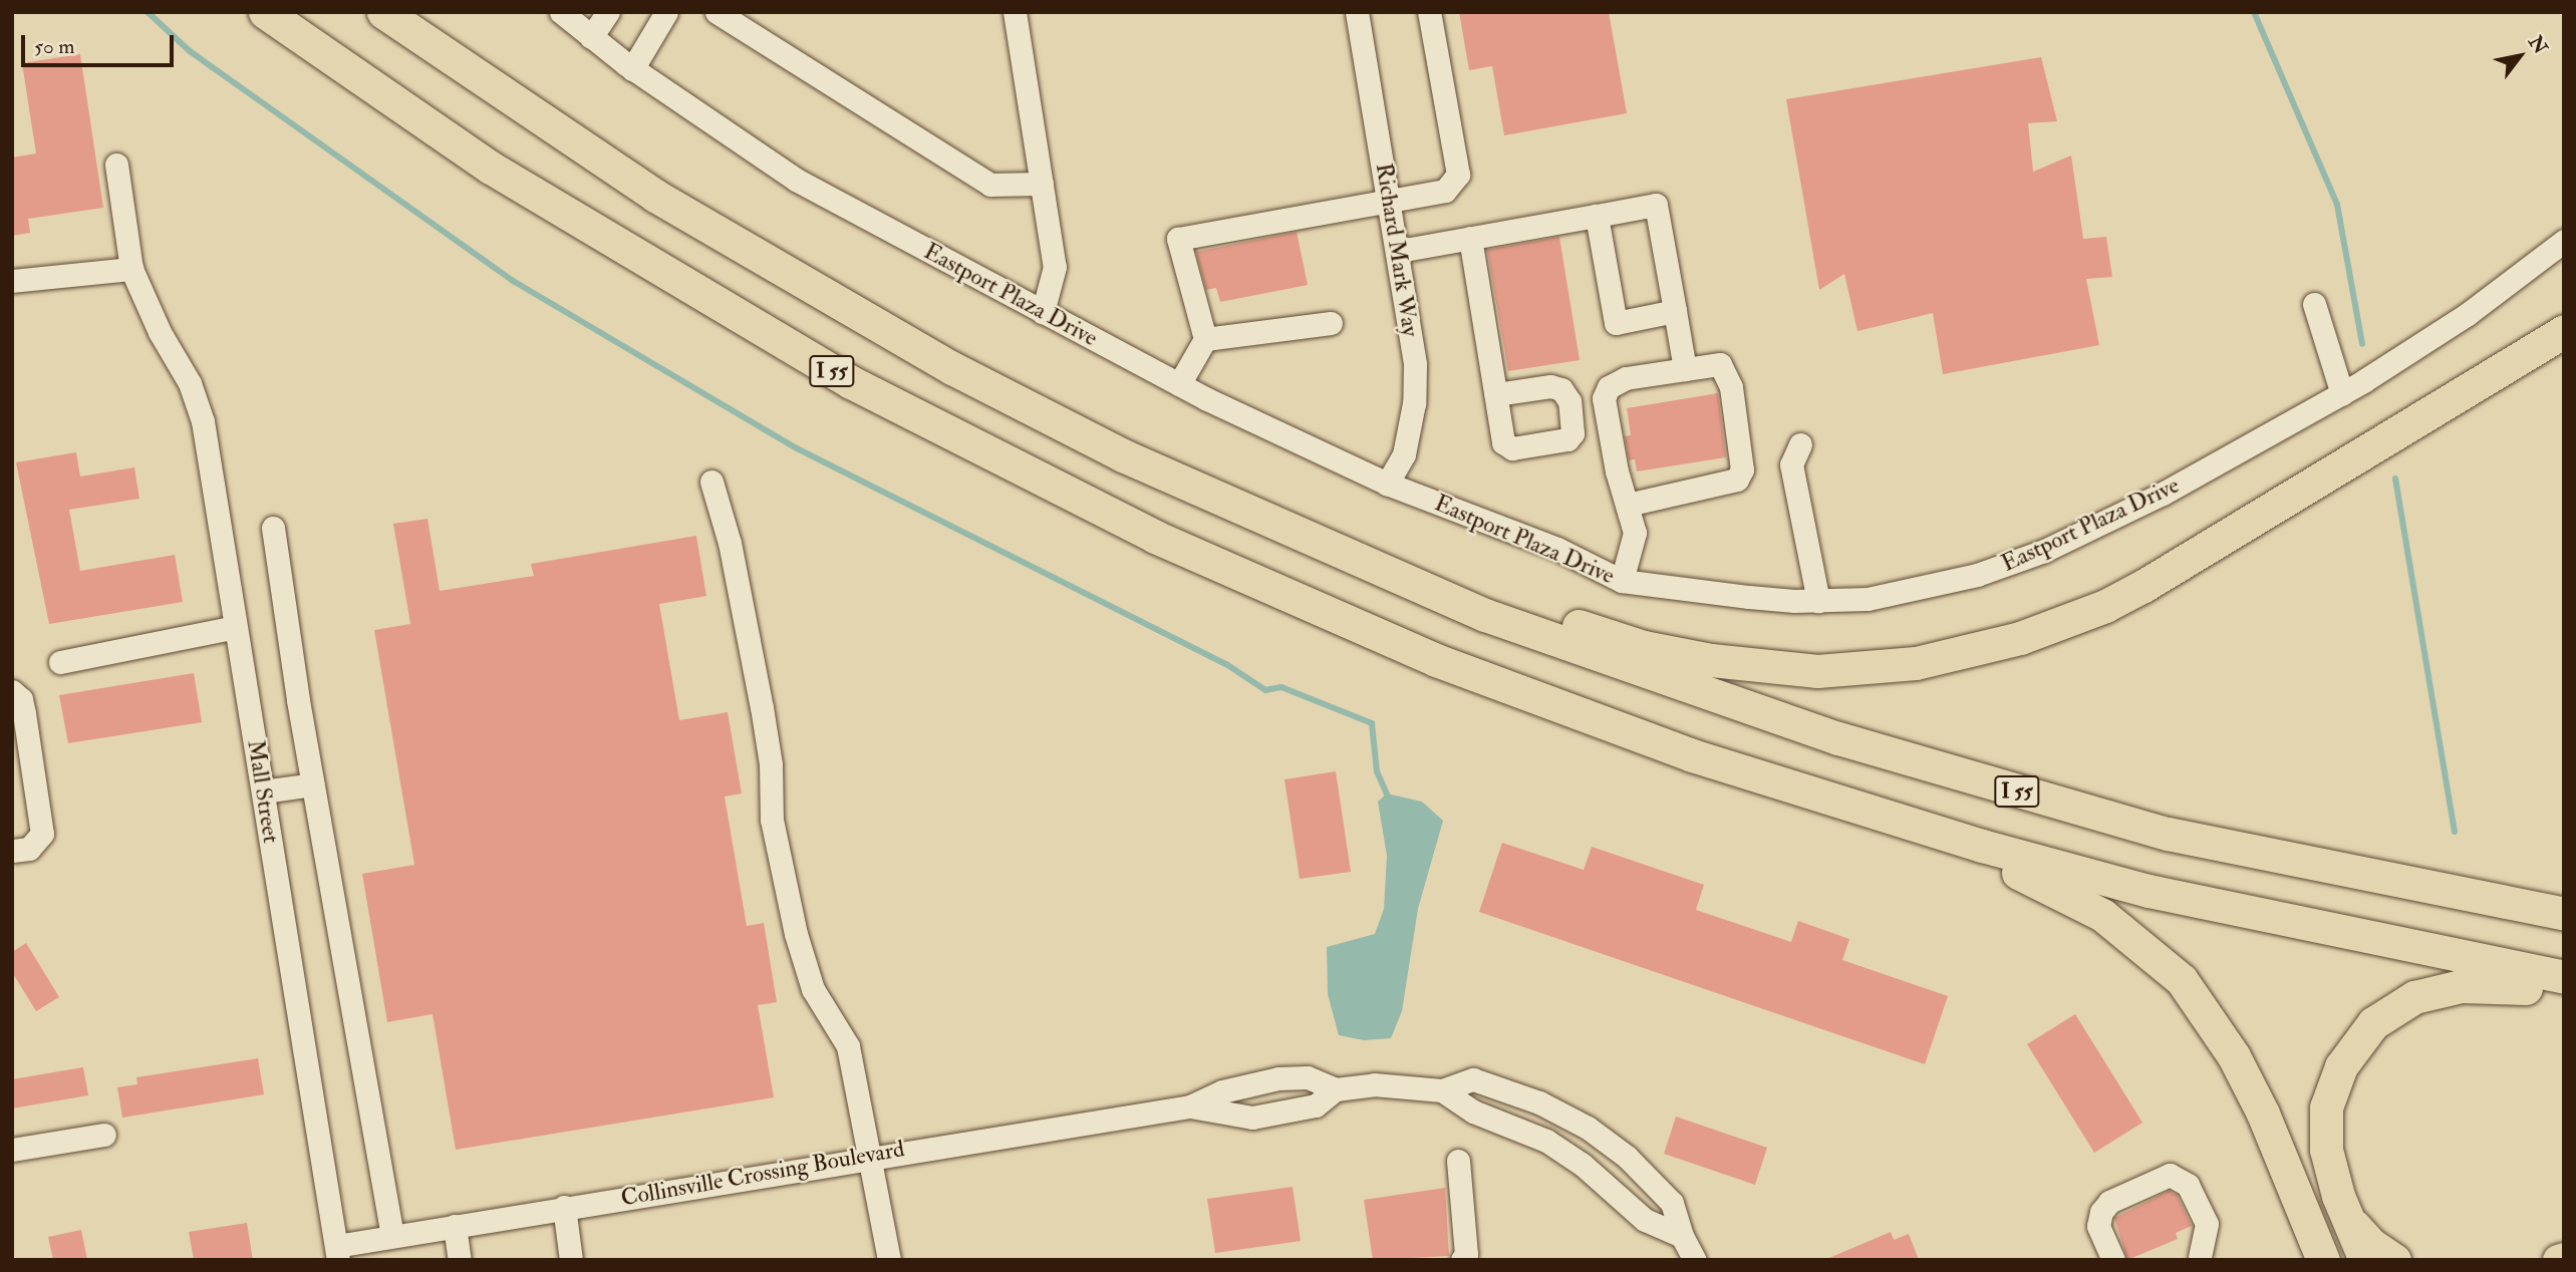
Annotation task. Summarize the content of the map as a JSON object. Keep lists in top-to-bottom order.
{
  "streets": {
    "highway": ["I 55"],
    "street": [
      "Richard Mark Way",
      "Eastport Plaza Drive",
      "Mall Street",
      "Collinsville Crossing Boulevard"
    ]
  },
  "crossings": [
    ["Richard Mark Way", "Eastport Plaza Drive"],
    ["Mall Street", "Collinsville Crossing Boulevard"]
  ],
  "scale_bar": "50 m",
  "north": "top right"
}
